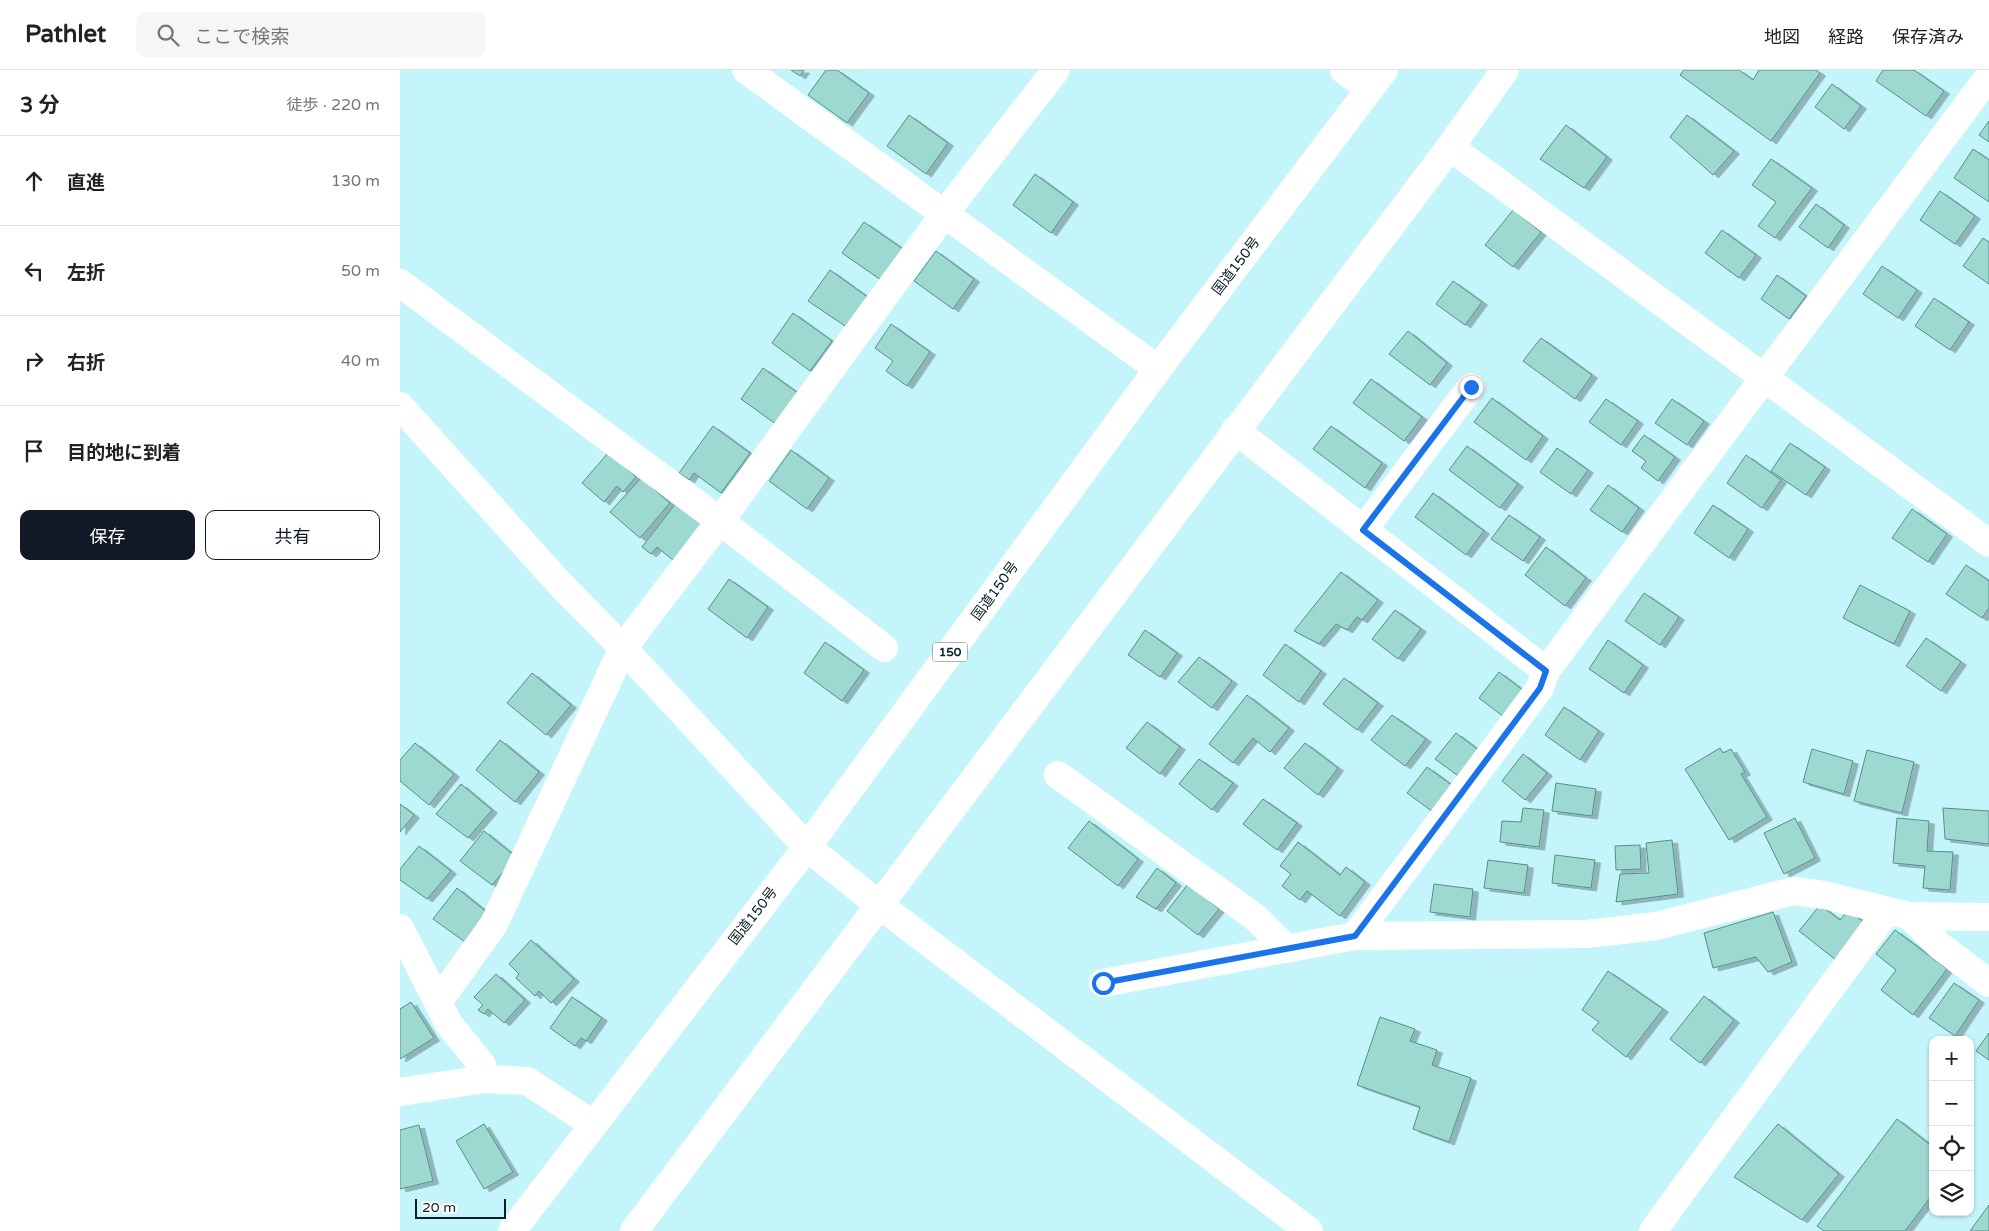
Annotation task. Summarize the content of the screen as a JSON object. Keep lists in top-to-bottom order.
{
  "streets": {
    "main road": ["国道150号", "150"]
  },
  "scale_bar": "20 m",
  "page": {
    "header": "Pathlet",
    "search": "ここで検索",
    "nav": ["地図", "経路", "保存済み"],
    "heading": ["3 分", "徒歩 · 220 m"],
    "list": [
      ["直進", "130 m"],
      ["左折", "50 m"],
      ["右折", "40 m"],
      "目的地に到着"
    ],
    "buttons": ["保存", "共有"],
    "map_buttons": ["+", "−"],
    "scale": "20 m"
  }
}
